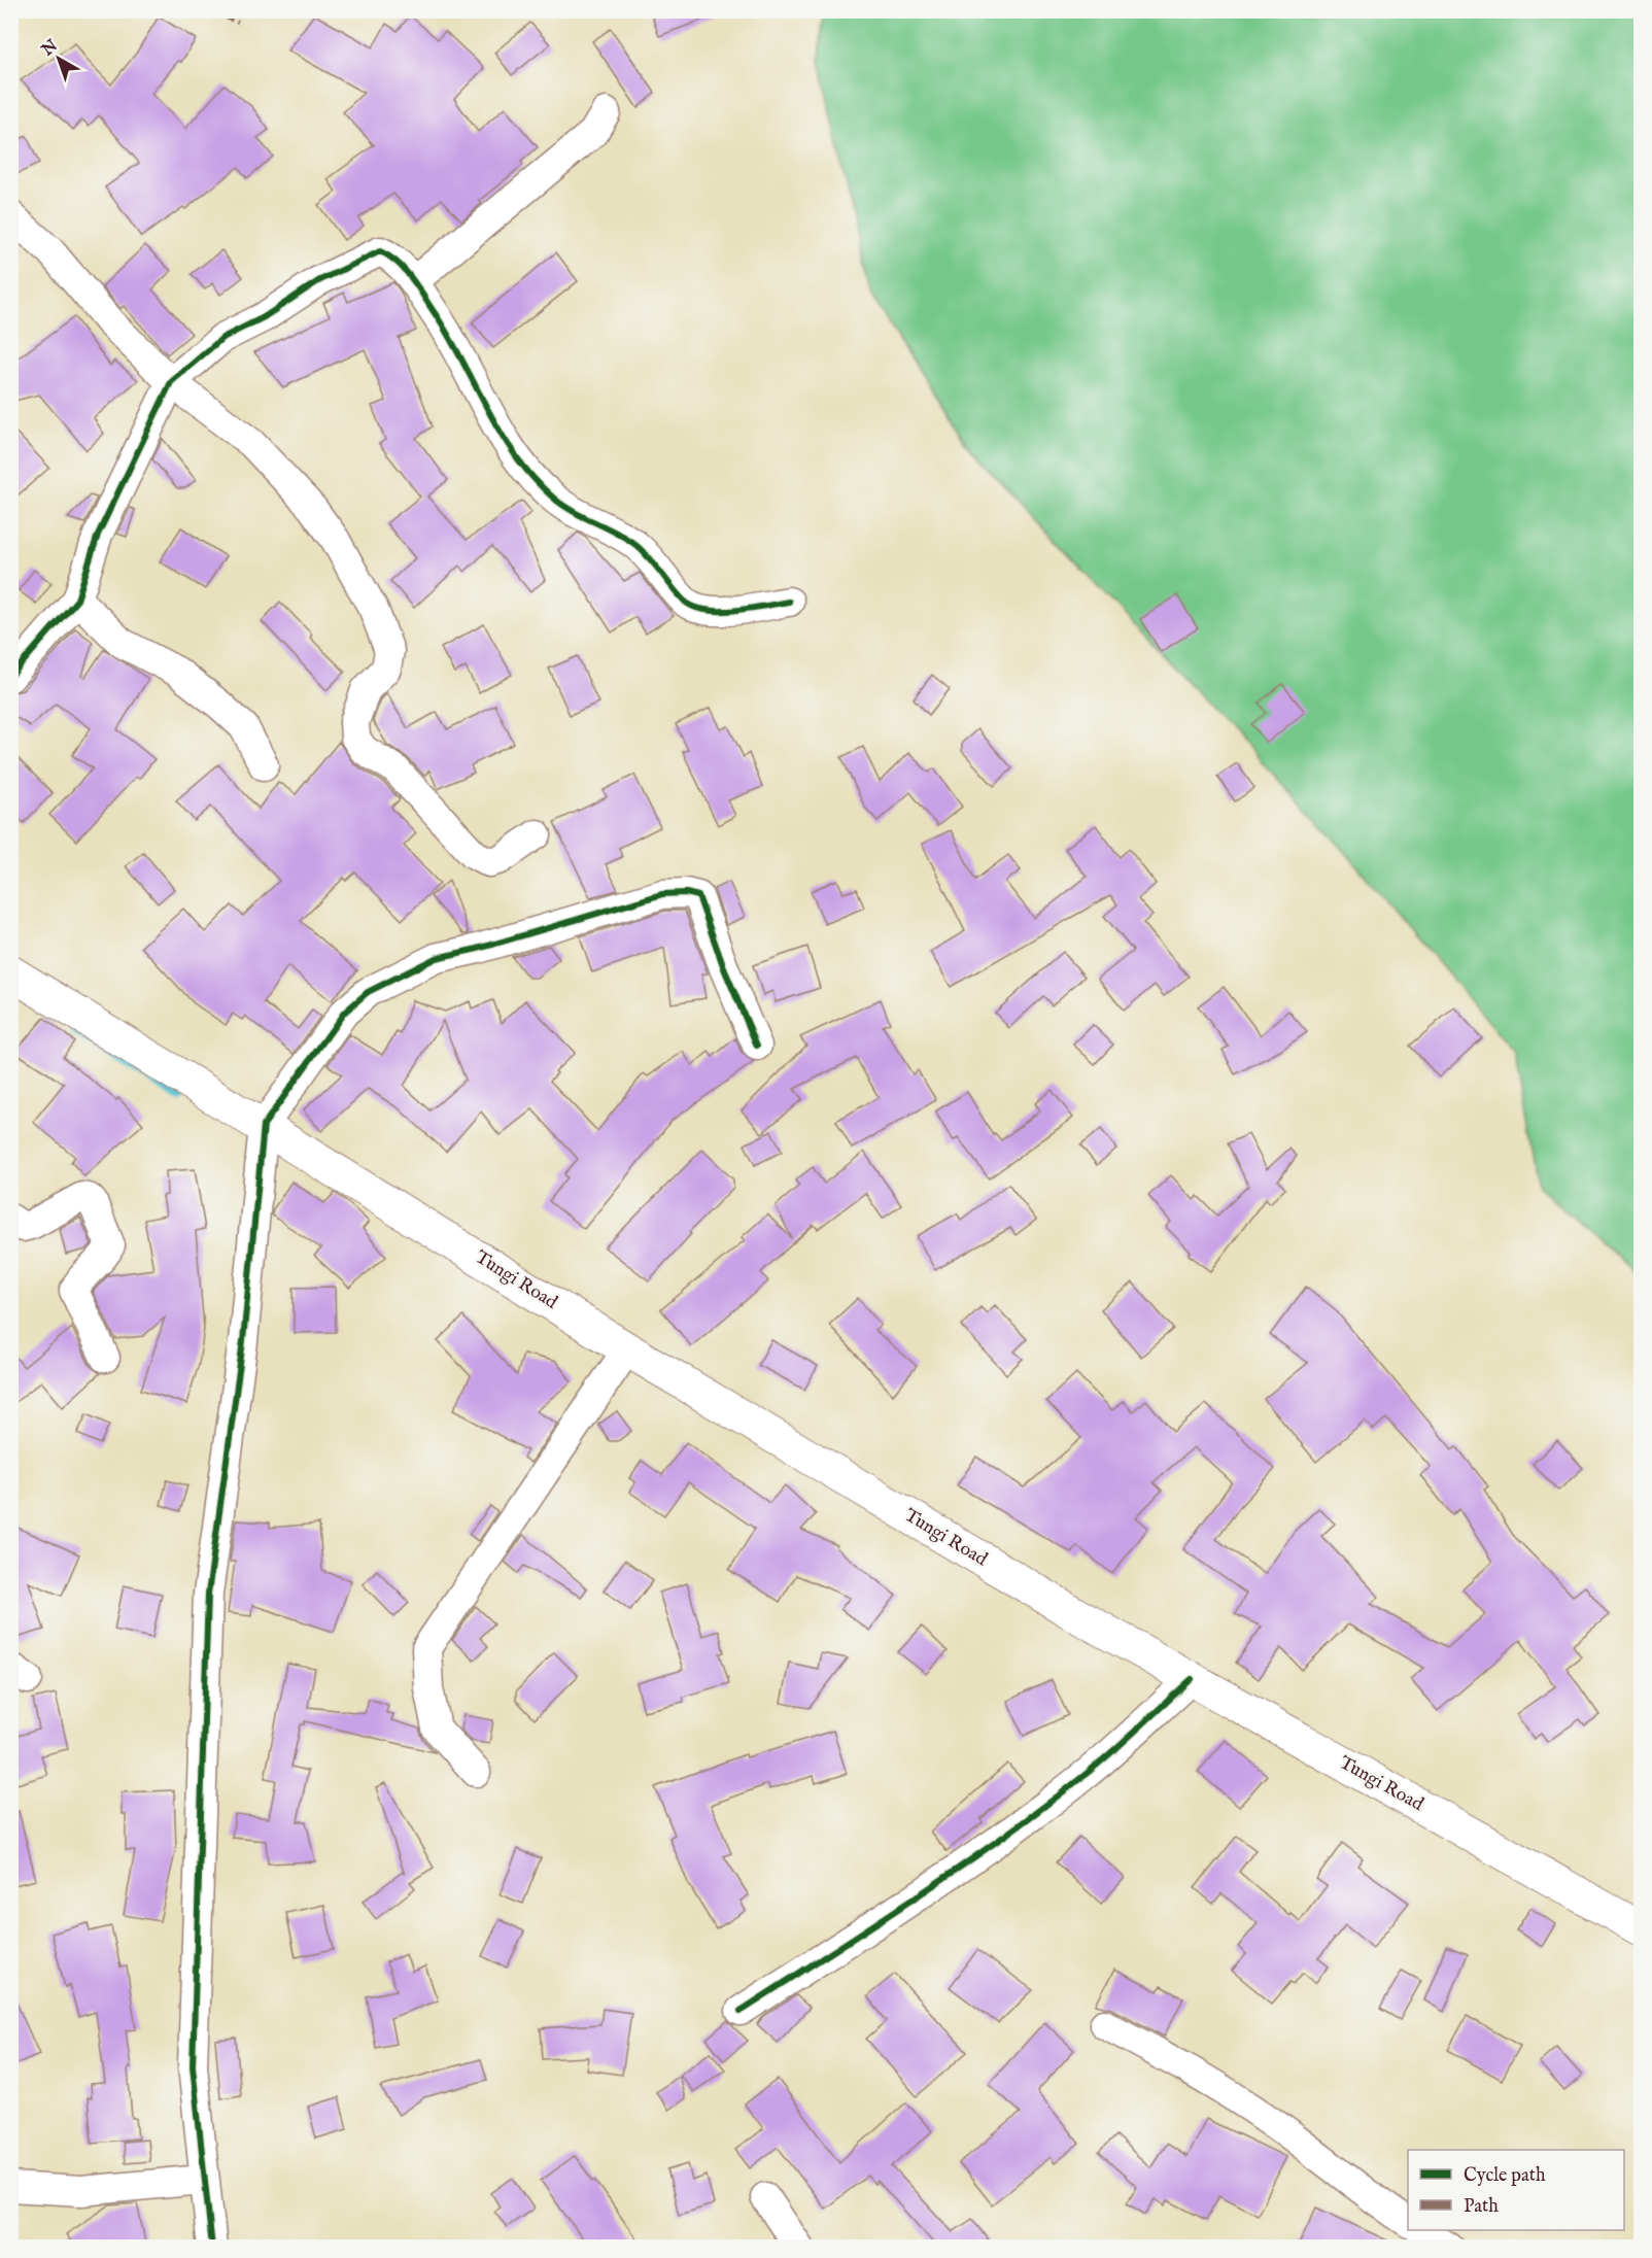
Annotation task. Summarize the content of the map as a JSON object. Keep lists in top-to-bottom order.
{
  "streets": {
    "main road": ["Tungi Road"]
  },
  "legend": ["Cycle path", "Path"],
  "north": "top left"
}
